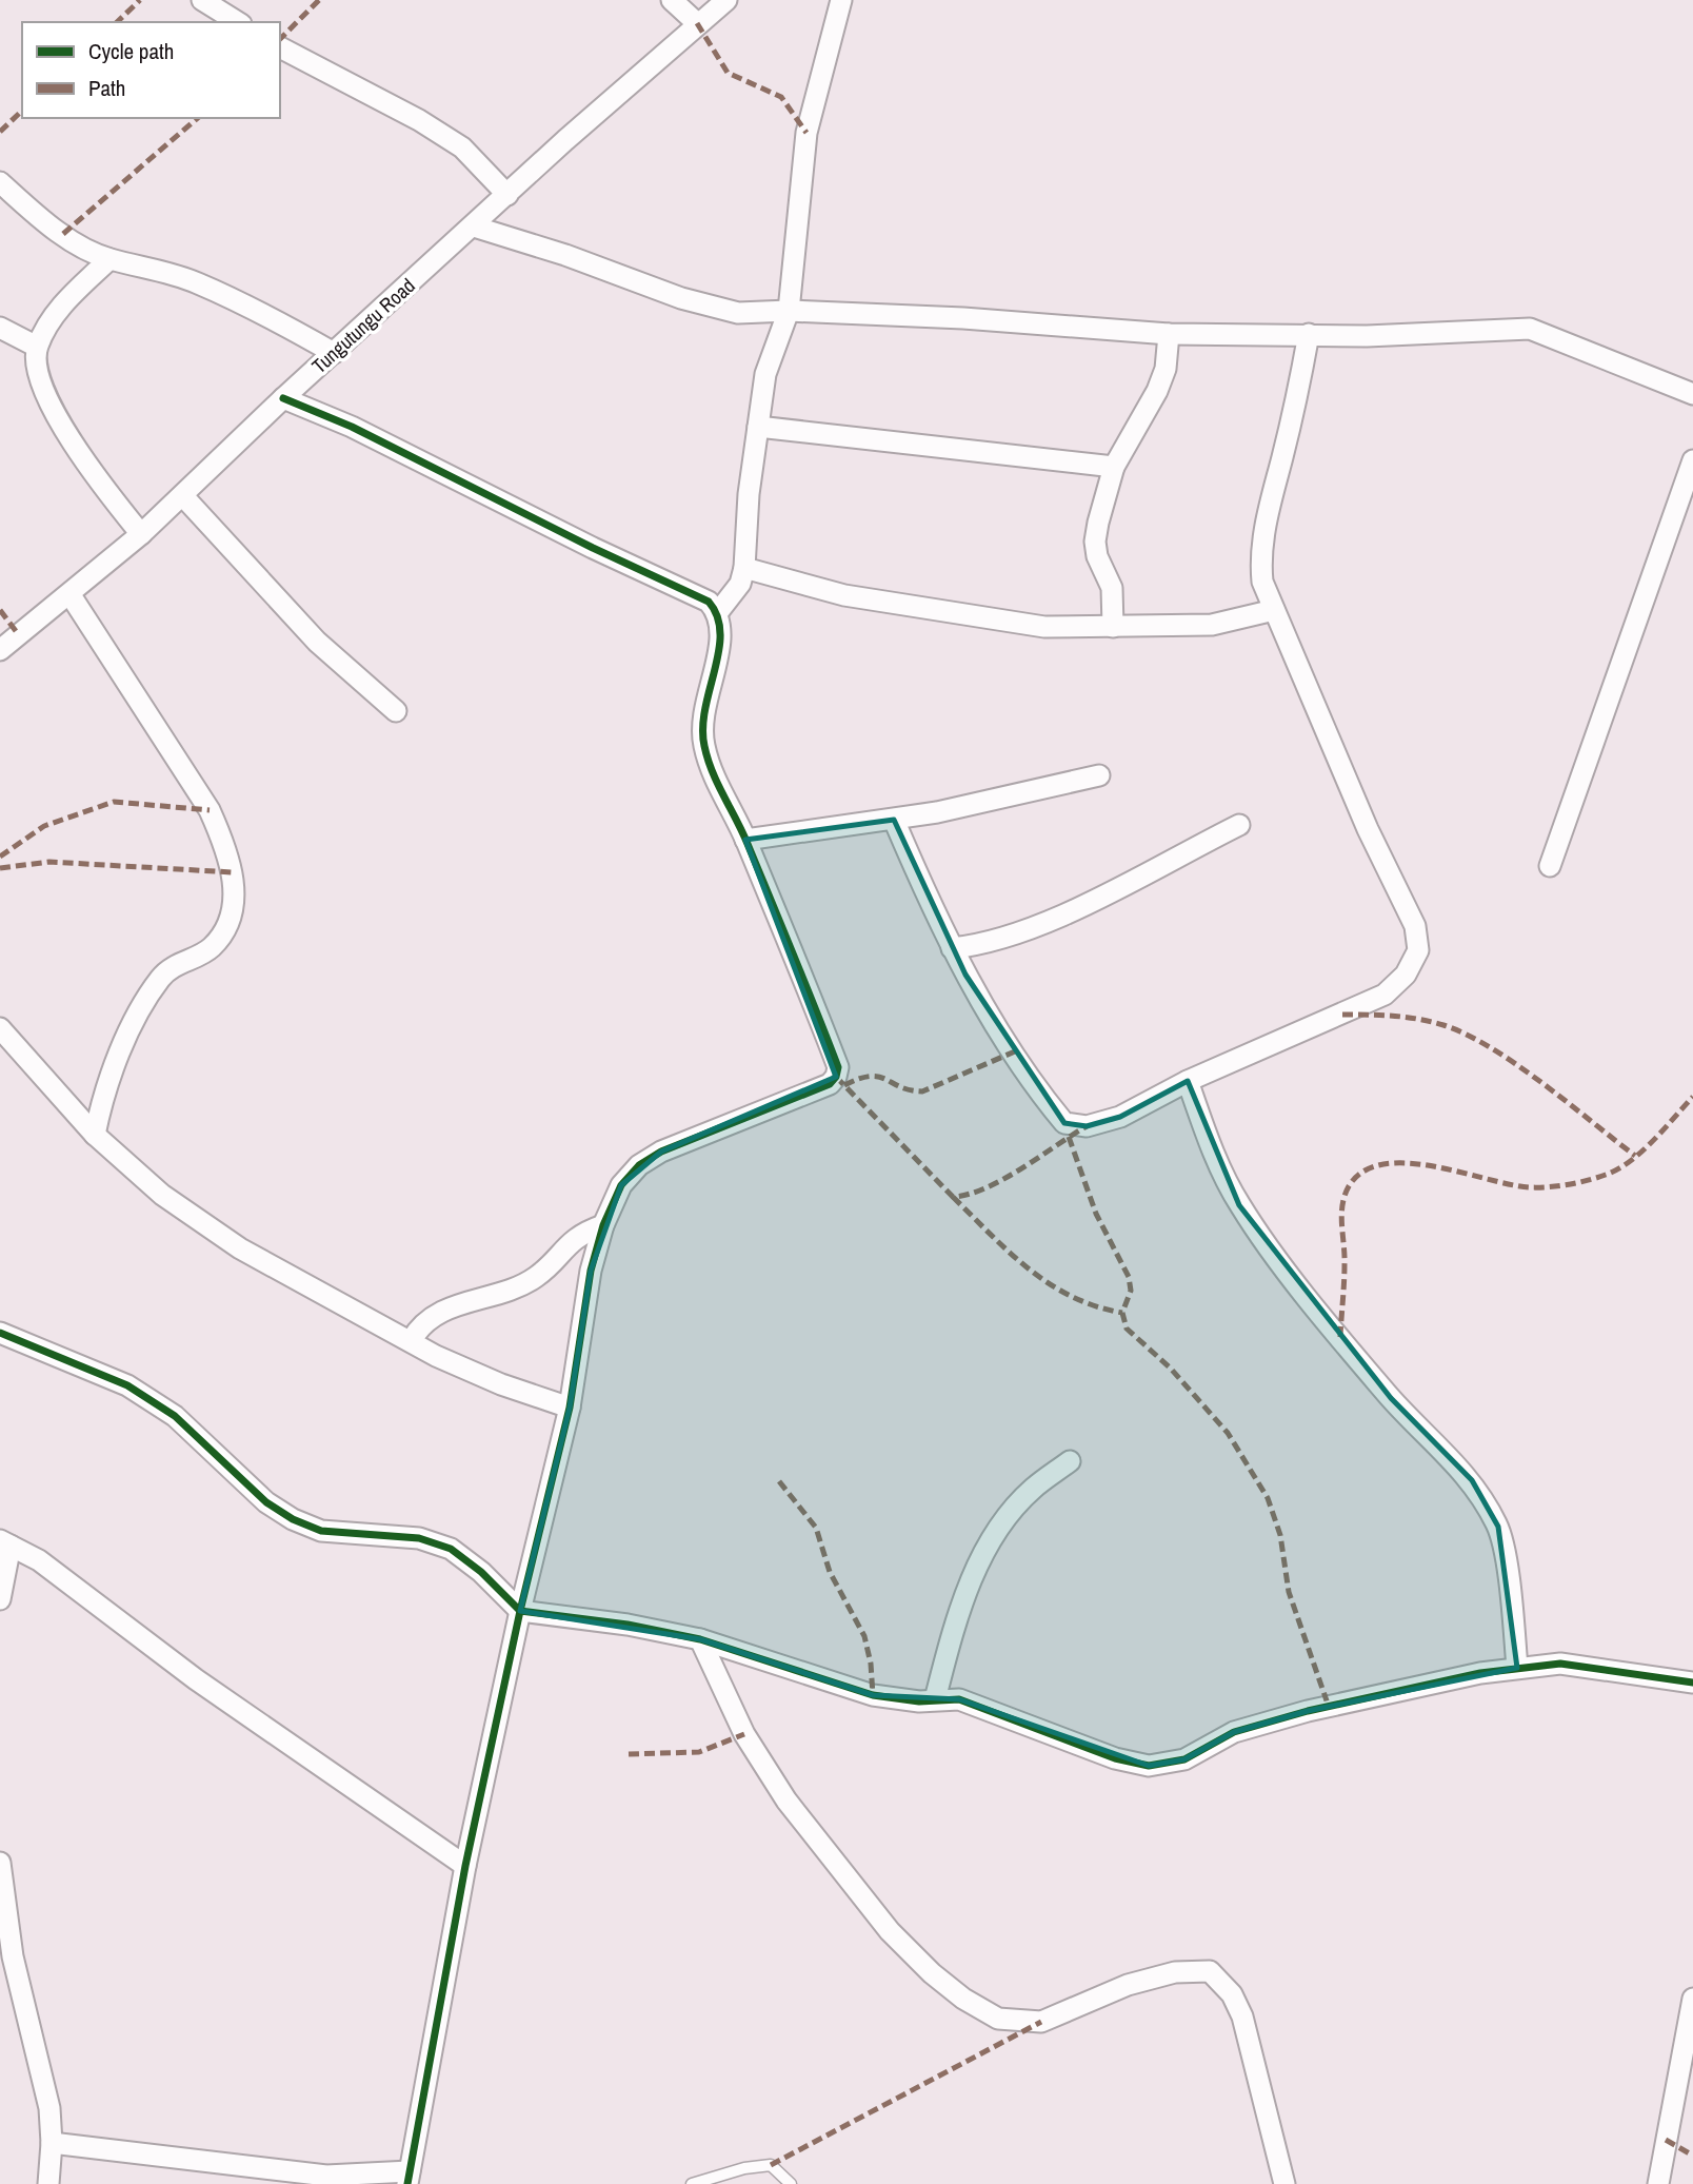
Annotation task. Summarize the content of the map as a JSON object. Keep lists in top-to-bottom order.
{
  "streets": {
    "street": ["Tungutungu Road"]
  },
  "legend": ["Cycle path", "Path"]
}
